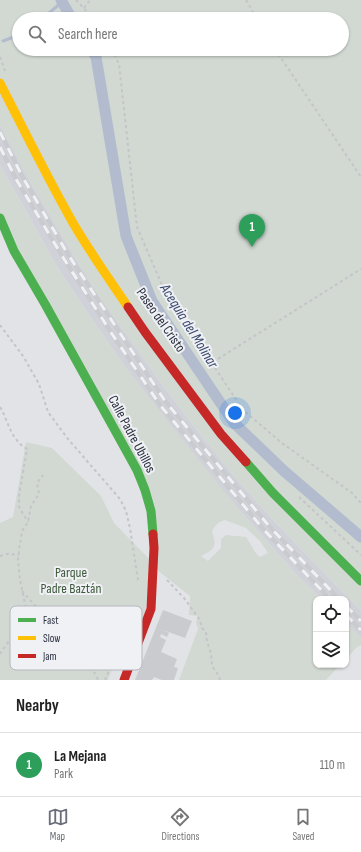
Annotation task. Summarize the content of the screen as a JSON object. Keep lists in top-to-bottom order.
{
  "streets": {
    "street": ["Paseo del Cristo", "Calle Padre Ubillos"]
  },
  "water": ["Acequia del Molinar"],
  "parks": ["Parque Padre Baztán"],
  "legend": ["Fast", "Slow", "Jam"],
  "page": {
    "search": "Search here",
    "pins": "1",
    "heading": "Nearby",
    "list": [
      {
        "mark": "1",
        "name": "La Mejana",
        "note": "Park",
        "value": "110 m"
      }
    ],
    "nav": ["Map", "Directions", "Saved"]
  }
}
